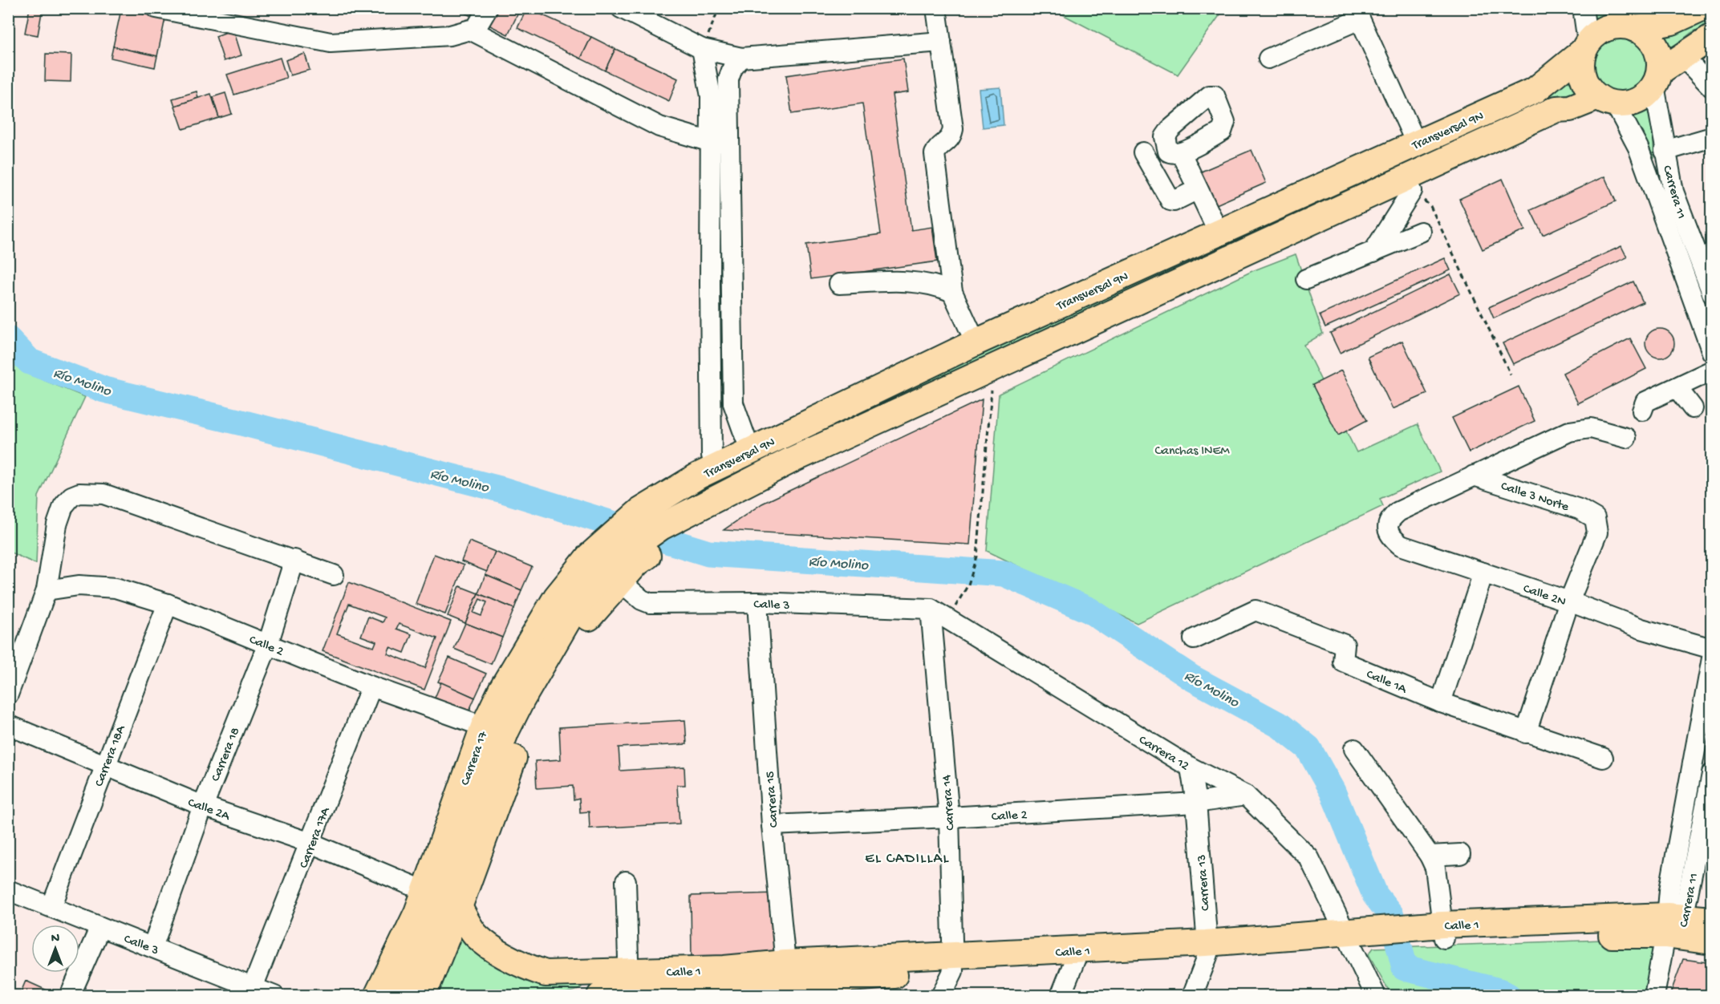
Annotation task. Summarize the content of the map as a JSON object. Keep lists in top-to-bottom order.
{
  "streets": {
    "main road": ["Transversal 9N", "Carrera 17", "Calle 1"],
    "street": [
      "Carrera 11",
      "Calle 3 Norte",
      "Calle 2N",
      "Calle 3",
      "Calle 2",
      "Calle 1A",
      "Carrera 12",
      "Carrera 18",
      "Carrera 18A",
      "Carrera 15",
      "Carrera 14",
      "Calle 2A",
      "Carrera 17A",
      "Carrera 13"
    ]
  },
  "crossings": [
    ["Transversal 9N", "Carrera 11"],
    ["Transversal 9N", "Carrera 17"],
    ["Carrera 11", "Calle 1"],
    ["Calle 3 Norte", "Calle 2N"],
    ["Calle 3", "Carrera 12"],
    ["Calle 3", "Carrera 18"],
    ["Calle 3", "Carrera 18A"],
    ["Calle 3", "Carrera 15"],
    ["Calle 3", "Carrera 14"],
    ["Calle 3", "Carrera 17A"],
    ["Calle 2", "Carrera 12"],
    ["Calle 2", "Carrera 18"],
    ["Calle 2", "Carrera 18A"],
    ["Calle 2", "Carrera 17"],
    ["Calle 2", "Carrera 15"],
    ["Calle 2", "Carrera 14"],
    ["Calle 2", "Carrera 17A"],
    ["Calle 2", "Carrera 13"],
    ["Carrera 12", "Carrera 14"],
    ["Carrera 12", "Carrera 13"],
    ["Carrera 12", "Calle 1"],
    ["Carrera 18", "Calle 2A"],
    ["Carrera 18A", "Calle 2A"],
    ["Carrera 15", "Calle 1"],
    ["Carrera 14", "Calle 1"],
    ["Calle 2A", "Carrera 17A"],
    ["Carrera 13", "Calle 1"]
  ],
  "districts": ["EL CADILLAL"],
  "water": ["Río Molino"],
  "parks": ["Canchas INEM"],
  "north": "top"
}
